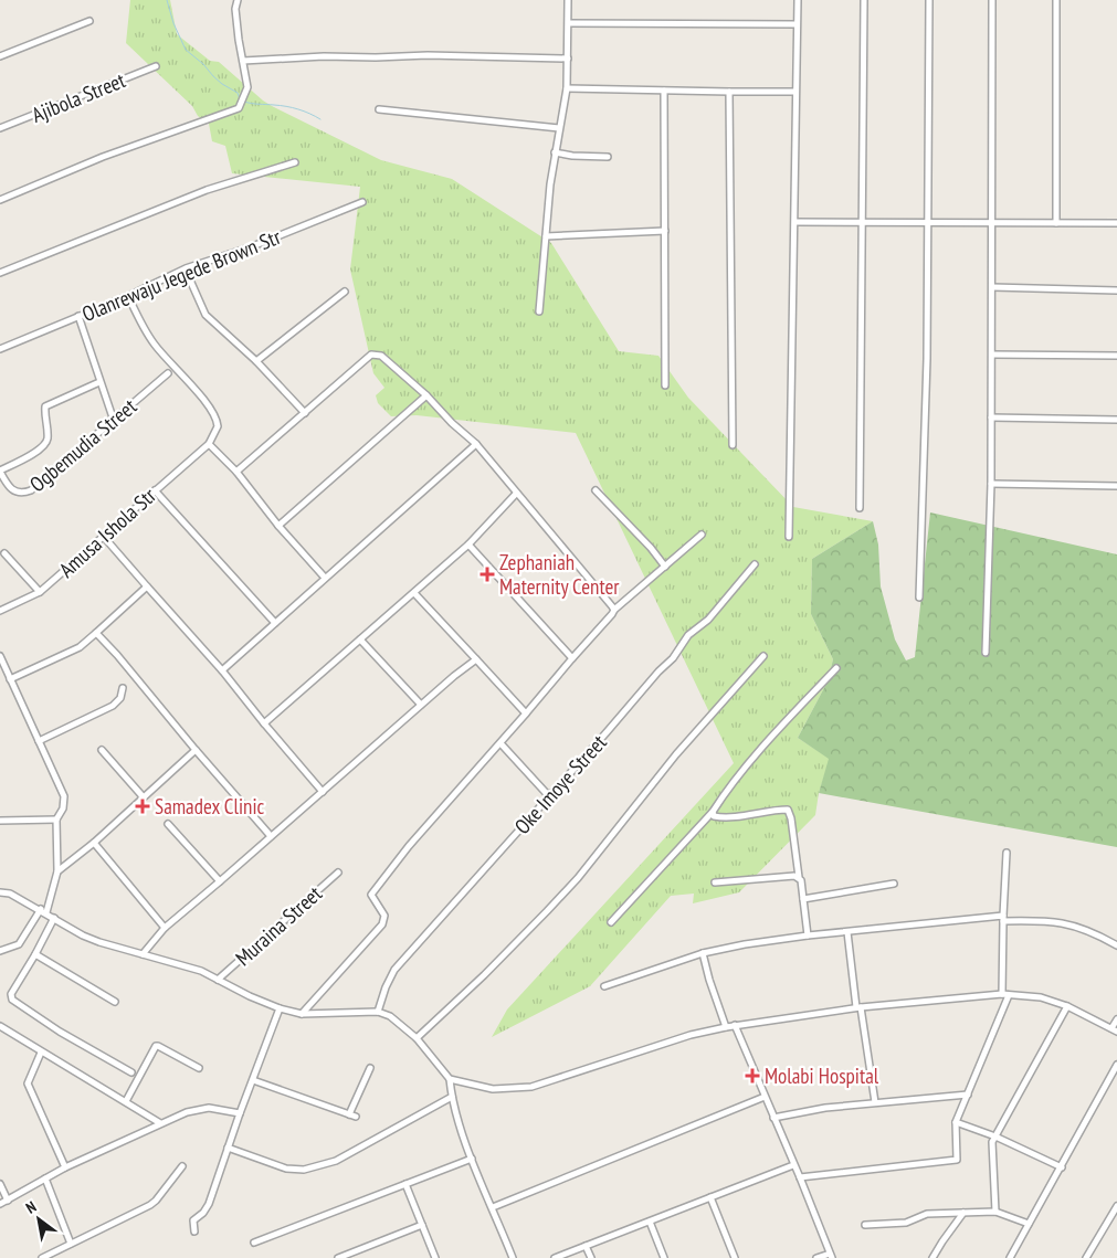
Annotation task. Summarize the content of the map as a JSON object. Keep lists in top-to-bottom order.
{
  "streets": {
    "street": [
      "Ajibola Street",
      "Olanrewaju Jegede Brown Str",
      "Ogbemudia Street",
      "Amusa Ishola Str",
      "Oke Imoye Street",
      "Muraina Street"
    ]
  },
  "places": {
    "health": ["Zephaniah Maternity Center", "Samadex Clinic", "Molabi Hospital"]
  },
  "north": "top left"
}
